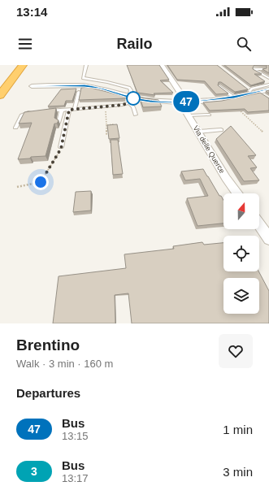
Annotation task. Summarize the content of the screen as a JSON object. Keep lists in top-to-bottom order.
{
  "streets": {
    "street": ["Via delle Querce"]
  },
  "lines": ["bus line 47"],
  "north": "top",
  "page": {
    "status": "13:14",
    "header": "Railo",
    "on_map": "47",
    "heading": [
      ["Brentino", "Walk · 3 min · 160 m"],
      "Departures"
    ],
    "list": [
      {
        "mark": "47",
        "name": "Bus",
        "note": "13:15",
        "value": "1 min"
      },
      {
        "mark": "3",
        "name": "Bus",
        "note": "13:17",
        "value": "3 min"
      }
    ]
  }
}
